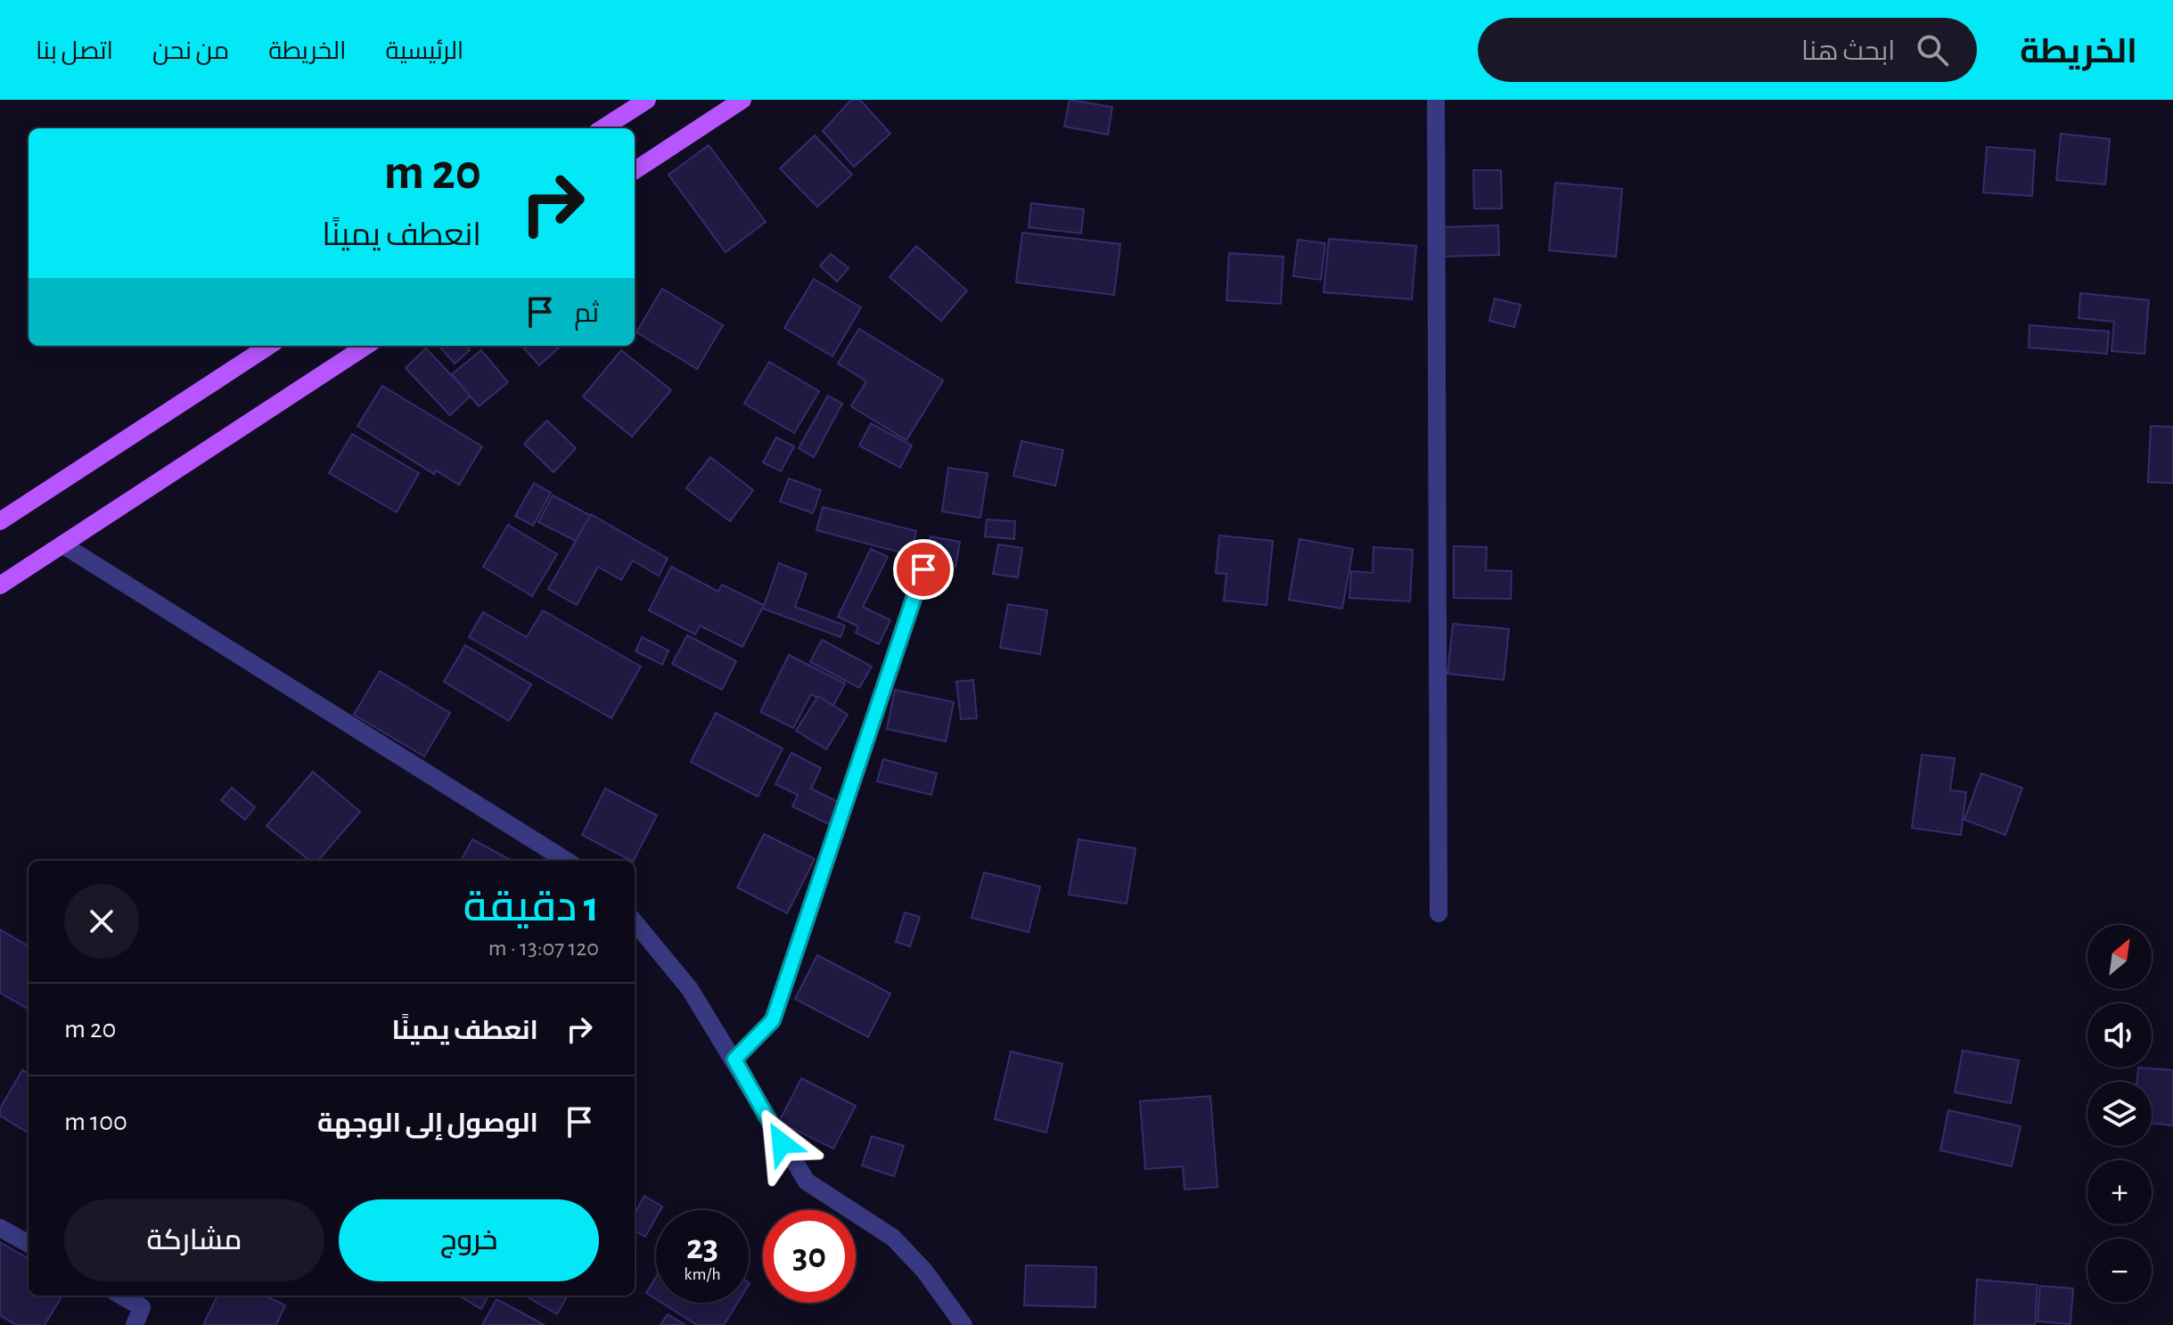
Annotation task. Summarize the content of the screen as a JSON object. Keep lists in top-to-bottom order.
{
  "north": "top right",
  "page": {
    "header": "الخريطة",
    "search": "ابحث هنا",
    "nav": [
      "الرئيسية",
      "الخريطة",
      "من نحن",
      "اتصل بنا"
    ],
    "turn": ["20 m", "انعطف يمينًا"],
    "then": "ثم",
    "heading": ["1 دقيقة", "120 m · 13:07"],
    "map_buttons": ["+", "−"],
    "list": [
      {
        "name": "انعطف يمينًا",
        "value": "20 m"
      },
      {
        "name": "الوصول إلى الوجهة",
        "value": "100 m"
      }
    ],
    "buttons": ["خروج", "مشاركة"],
    "speed": "23 km/h",
    "limit": "30"
  }
}
